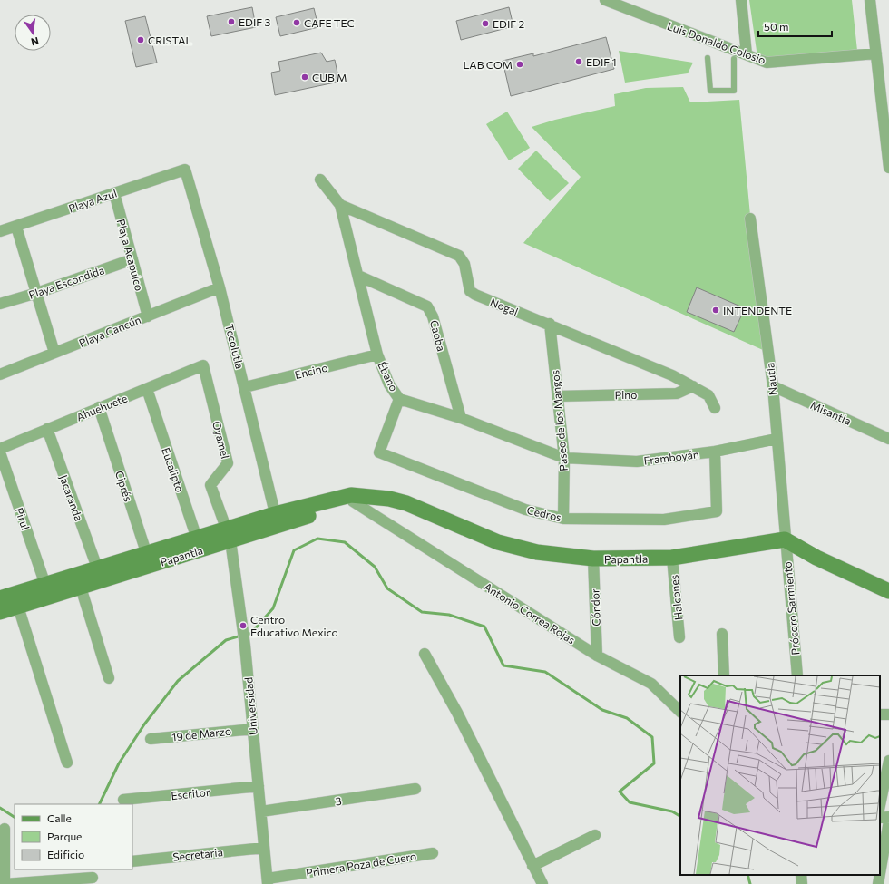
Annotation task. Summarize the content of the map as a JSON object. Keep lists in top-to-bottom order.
{
  "streets": {
    "street": [
      "Luis Donaldo Colosio",
      "Playa Azul",
      "Playa Acapulco",
      "Playa Escondida",
      "Nogal",
      "Playa Cancún",
      "Caoba",
      "Tecolutla",
      "Encino",
      "Ébano",
      "Nautla",
      "Pino",
      "Ahuehuete",
      "Misantla",
      "Paseo de los Mangos",
      "Oyamel",
      "Framboyán",
      "Eucalipto",
      "Ciprés",
      "Jacaranda",
      "Cedros",
      "Pirul",
      "Papantla",
      "Halcones",
      "Cóndor",
      "Prócoro Sarmiento",
      "Antonio Correa Rojas",
      "Universidad",
      "19 de Marzo",
      "Escritor",
      "3",
      "Secretaria",
      "Primera Poza de Cuero"
    ]
  },
  "crossings": [
    ["Playa Azul", "Playa Acapulco"],
    ["Playa Azul", "Tecolutla"],
    ["Playa Acapulco", "Playa Escondida"],
    ["Playa Acapulco", "Playa Cancún"],
    ["Nogal", "Ébano"],
    ["Nogal", "Pino"],
    ["Nogal", "Paseo de los Mangos"],
    ["Playa Cancún", "Tecolutla"],
    ["Caoba", "Ébano"],
    ["Tecolutla", "Encino"],
    ["Tecolutla", "Papantla"],
    ["Encino", "Ébano"],
    ["Ébano", "Paseo de los Mangos"],
    ["Ébano", "Framboyán"],
    ["Ébano", "Cedros"],
    ["Nautla", "Misantla"],
    ["Nautla", "Framboyán"],
    ["Nautla", "Papantla"],
    ["Nautla", "Prócoro Sarmiento"],
    ["Pino", "Paseo de los Mangos"],
    ["Ahuehuete", "Oyamel"],
    ["Ahuehuete", "Eucalipto"],
    ["Ahuehuete", "Ciprés"],
    ["Ahuehuete", "Jacaranda"],
    ["Paseo de los Mangos", "Framboyán"],
    ["Paseo de los Mangos", "Cedros"],
    ["Oyamel", "Papantla"],
    ["Oyamel", "Universidad"],
    ["Framboyán", "Cedros"],
    ["Eucalipto", "Papantla"],
    ["Ciprés", "Papantla"],
    ["Jacaranda", "Papantla"],
    ["Pirul", "Papantla"],
    ["Papantla", "Halcones"],
    ["Papantla", "Cóndor"],
    ["Papantla", "Prócoro Sarmiento"],
    ["Papantla", "Antonio Correa Rojas"],
    ["Papantla", "Universidad"],
    ["Cóndor", "Antonio Correa Rojas"],
    ["Universidad", "19 de Marzo"],
    ["Universidad", "Escritor"],
    ["Universidad", "3"],
    ["Universidad", "Secretaria"],
    ["Universidad", "Primera Poza de Cuero"]
  ],
  "places": [
    "EDIF 3",
    "CAFE TEC",
    "EDIF 2",
    "CRISTAL",
    "EDIF 1",
    "LAB COM",
    "CUB M",
    "INTENDENTE",
    "Centro Educativo Mexico"
  ],
  "legend": ["Calle", "Parque", "Edificio"],
  "scale_bar": "50 m",
  "north": "bottom"
}
